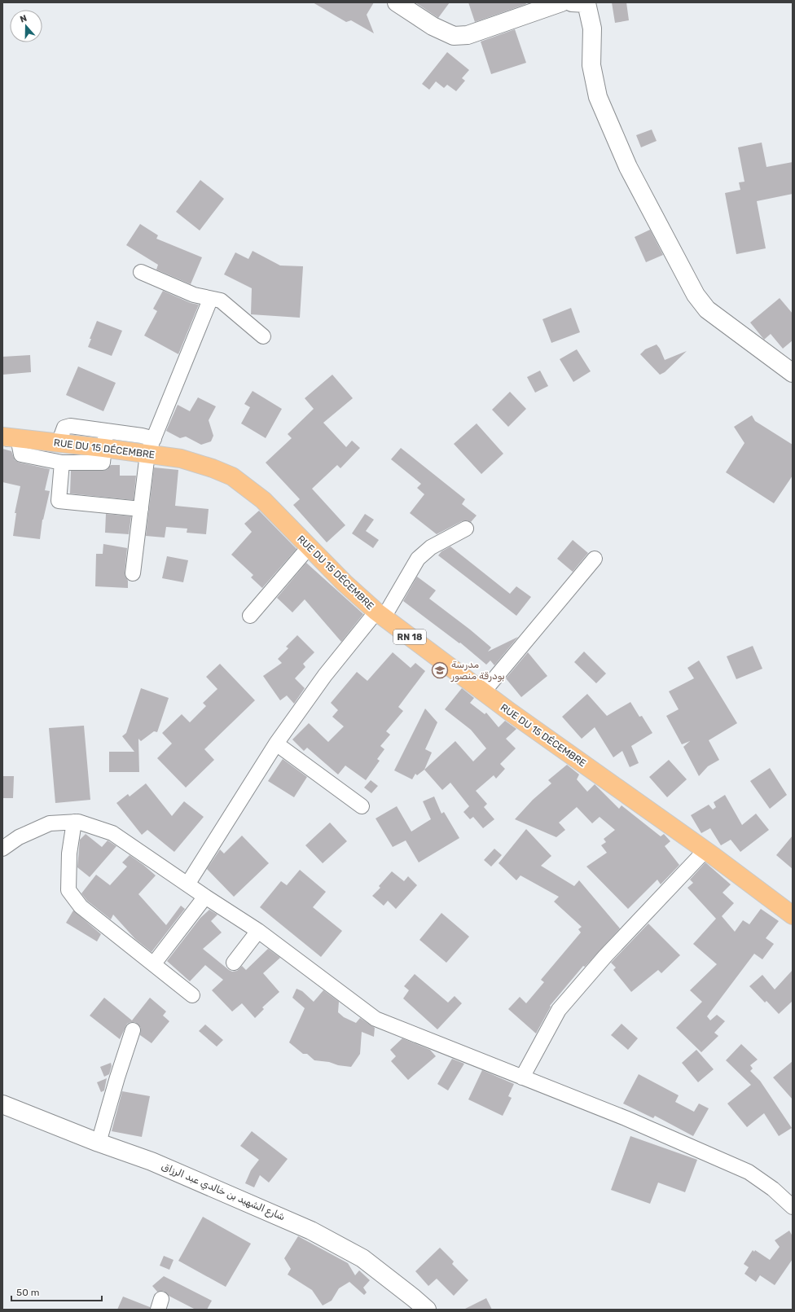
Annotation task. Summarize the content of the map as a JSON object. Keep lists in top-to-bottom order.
{
  "streets": {
    "main road": ["RUE DU 15 DÉCEMBRE", "RN 18"],
    "street": ["شارع الشهيد بن خالدي عبد الرزاق"]
  },
  "places": {
    "school or university": ["مدرسة بودرقة منصور"]
  },
  "scale_bar": "50 m",
  "north": "top"
}
